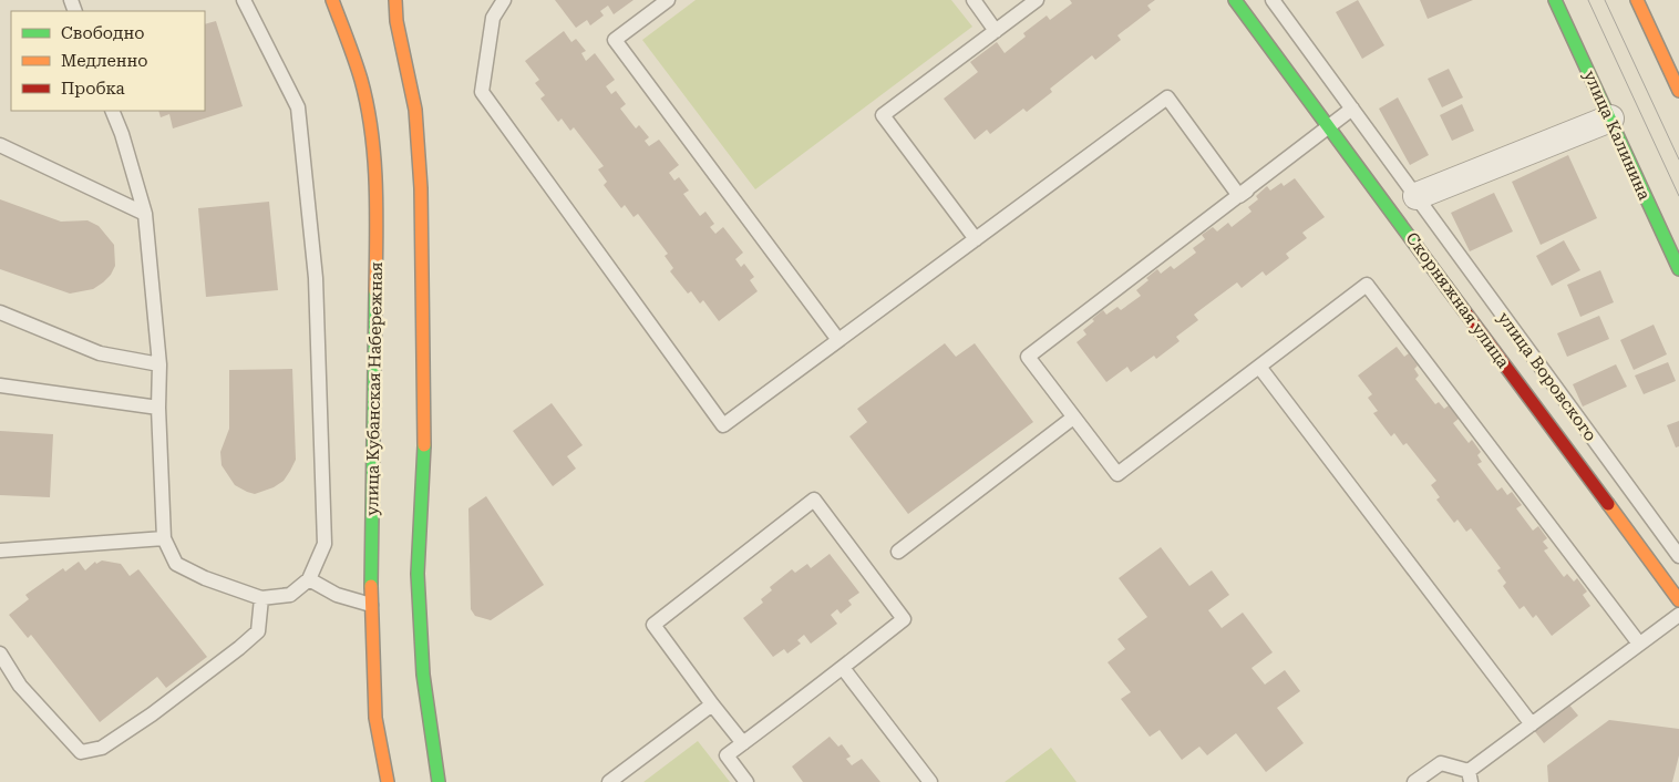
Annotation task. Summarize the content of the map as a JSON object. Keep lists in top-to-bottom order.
{
  "streets": {
    "main road": ["улица Калинина", "Скорняжная улица", "улица Кубанская Набережная"],
    "lane": ["улица Воровского"]
  },
  "crossings": [
    ["Скорняжная улица", "улица Воровского"]
  ],
  "legend": ["Свободно", "Медленно", "Пробка"]
}
